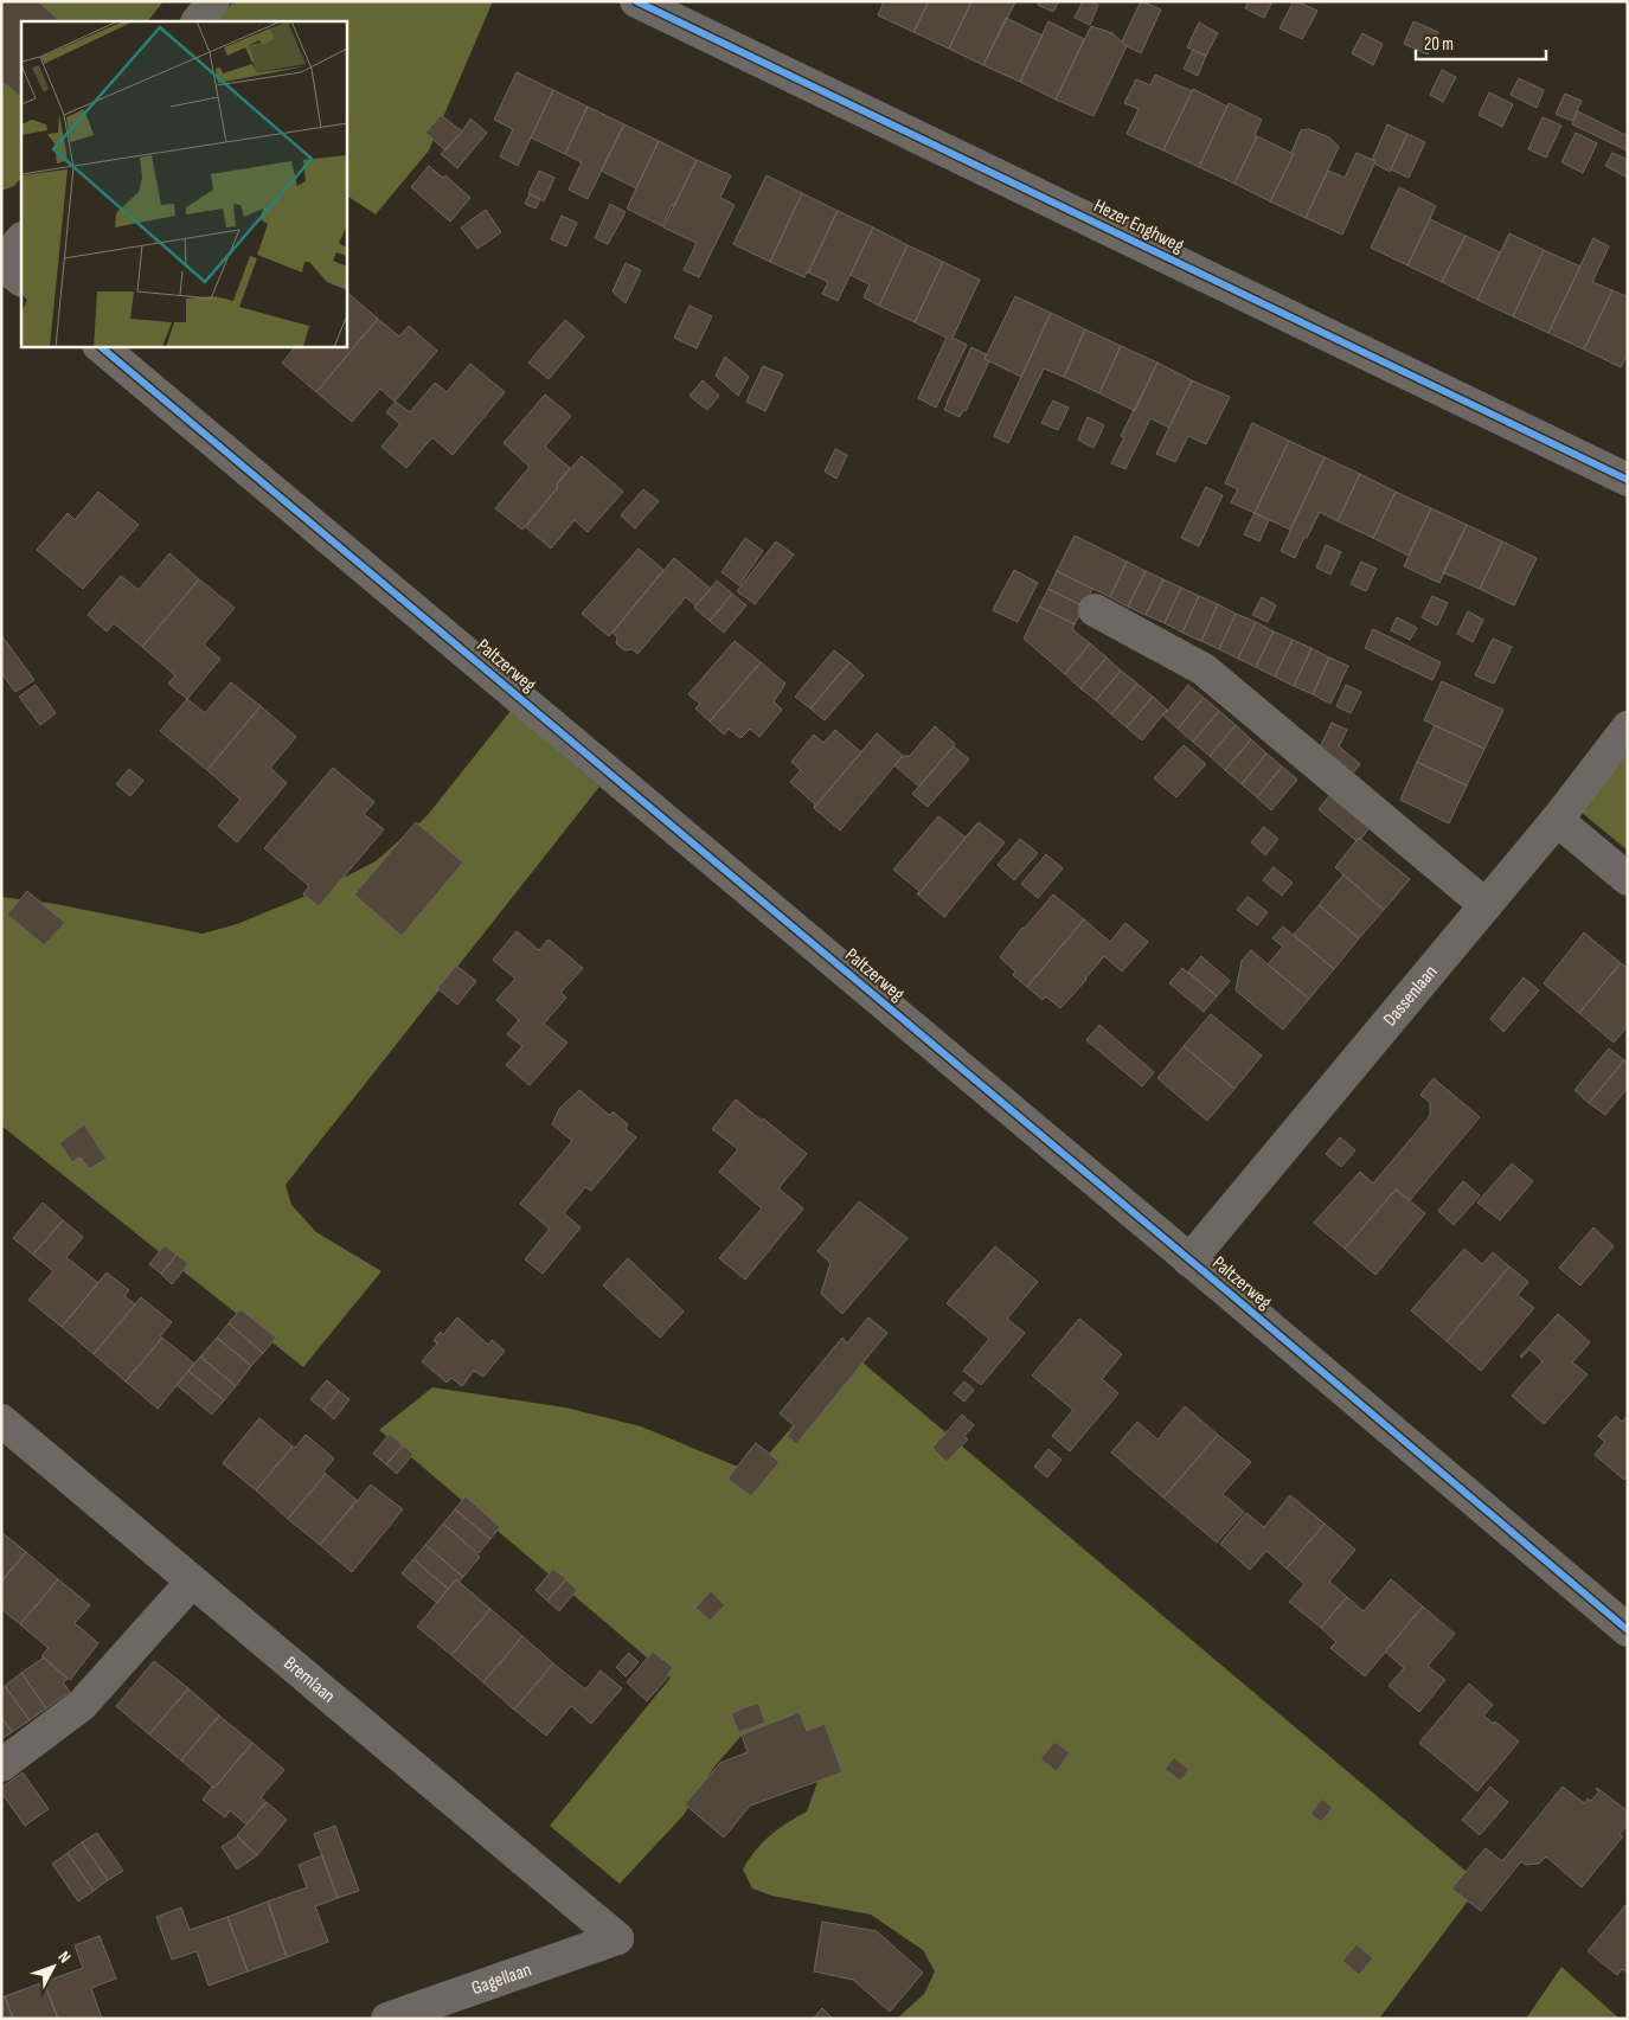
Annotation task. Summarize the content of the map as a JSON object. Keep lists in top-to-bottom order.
{
  "streets": {
    "street": [
      "Hezer Enghweg",
      "Paltzerweg",
      "Dassenlaan",
      "Bremlaan",
      "Gagellaan"
    ]
  },
  "crossings": [
    ["Paltzerweg", "Dassenlaan"],
    ["Bremlaan", "Gagellaan"]
  ],
  "scale_bar": "20 m",
  "north": "top right"
}
